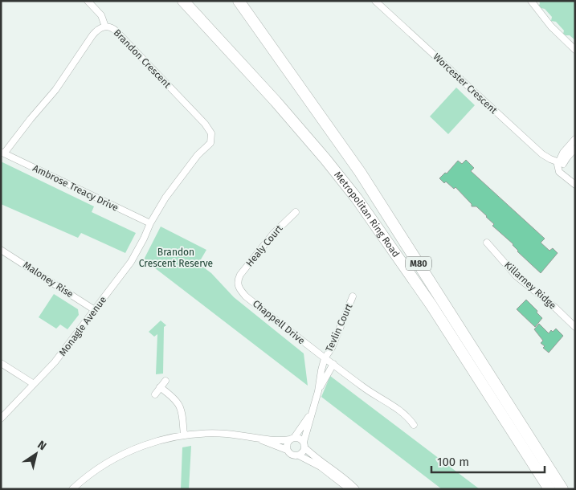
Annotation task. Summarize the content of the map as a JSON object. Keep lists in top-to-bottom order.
{
  "streets": {
    "highway": ["Metropolitan Ring Road", "M80"],
    "street": [
      "Brandon Crescent",
      "Worcester Crescent",
      "Ambrose Treacy Drive",
      "Healy Court",
      "Maloney Rise",
      "Killarney Ridge",
      "Chappell Drive",
      "Monagle Avenue",
      "Tevlin Court"
    ]
  },
  "crossings": [
    ["Brandon Crescent", "Ambrose Treacy Drive"],
    ["Brandon Crescent", "Monagle Avenue"],
    ["Ambrose Treacy Drive", "Monagle Avenue"],
    ["Healy Court", "Chappell Drive"],
    ["Maloney Rise", "Monagle Avenue"],
    ["Chappell Drive", "Tevlin Court"]
  ],
  "parks": ["Brandon Crescent Reserve"],
  "scale_bar": "100 m",
  "north": "top right"
}
